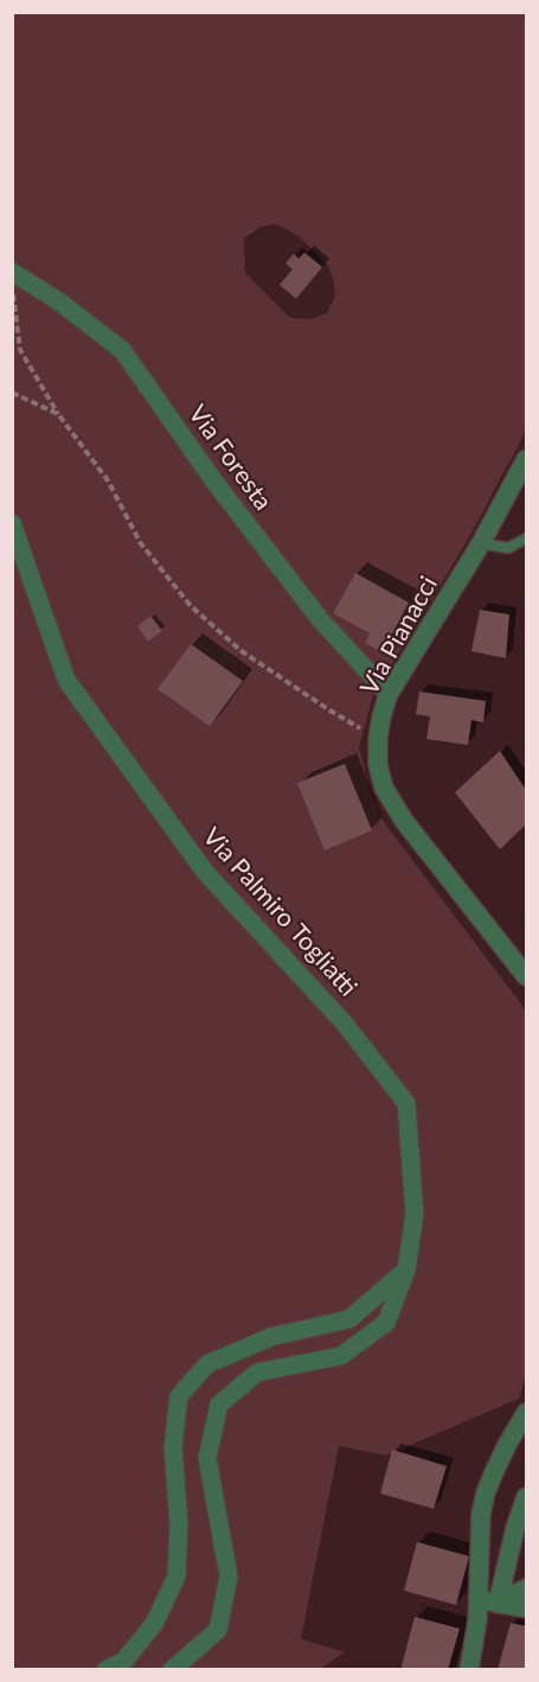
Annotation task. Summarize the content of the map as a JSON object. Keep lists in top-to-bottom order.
{
  "streets": {
    "street": ["Via Foresta", "Via Pianacci", "Via Palmiro Togliatti"]
  },
  "crossings": [
    ["Via Foresta", "Via Pianacci"]
  ]
}
